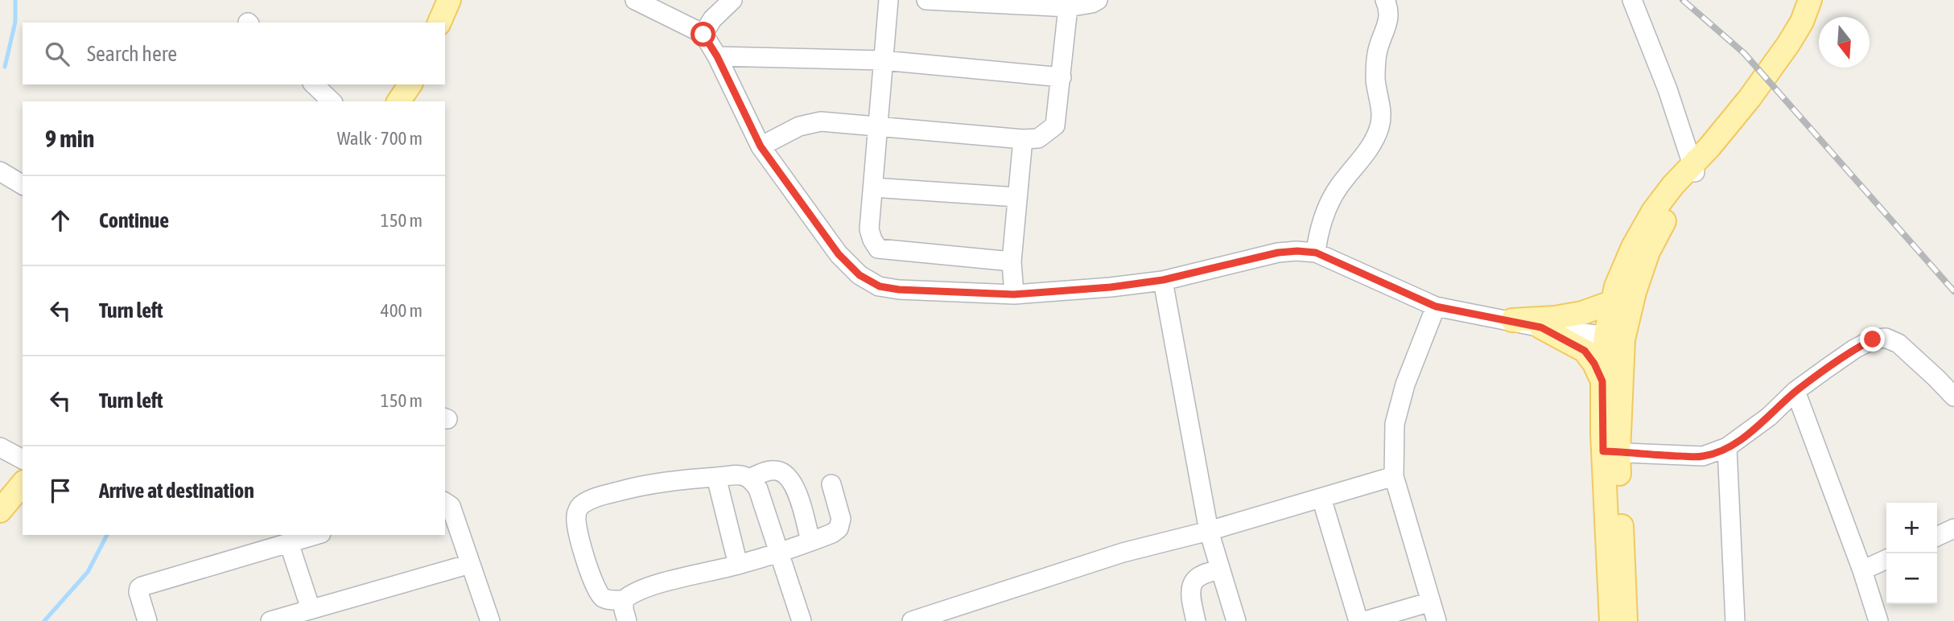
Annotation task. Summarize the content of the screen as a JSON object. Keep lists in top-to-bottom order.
{
  "north": "bottom",
  "page": {
    "search": "Search here",
    "heading": ["9 min", "Walk · 700 m"],
    "list": [
      ["Continue", "150 m"],
      ["Turn left", "400 m"],
      ["Turn left", "150 m"],
      "Arrive at destination"
    ],
    "map_buttons": ["+", "−"]
  }
}
